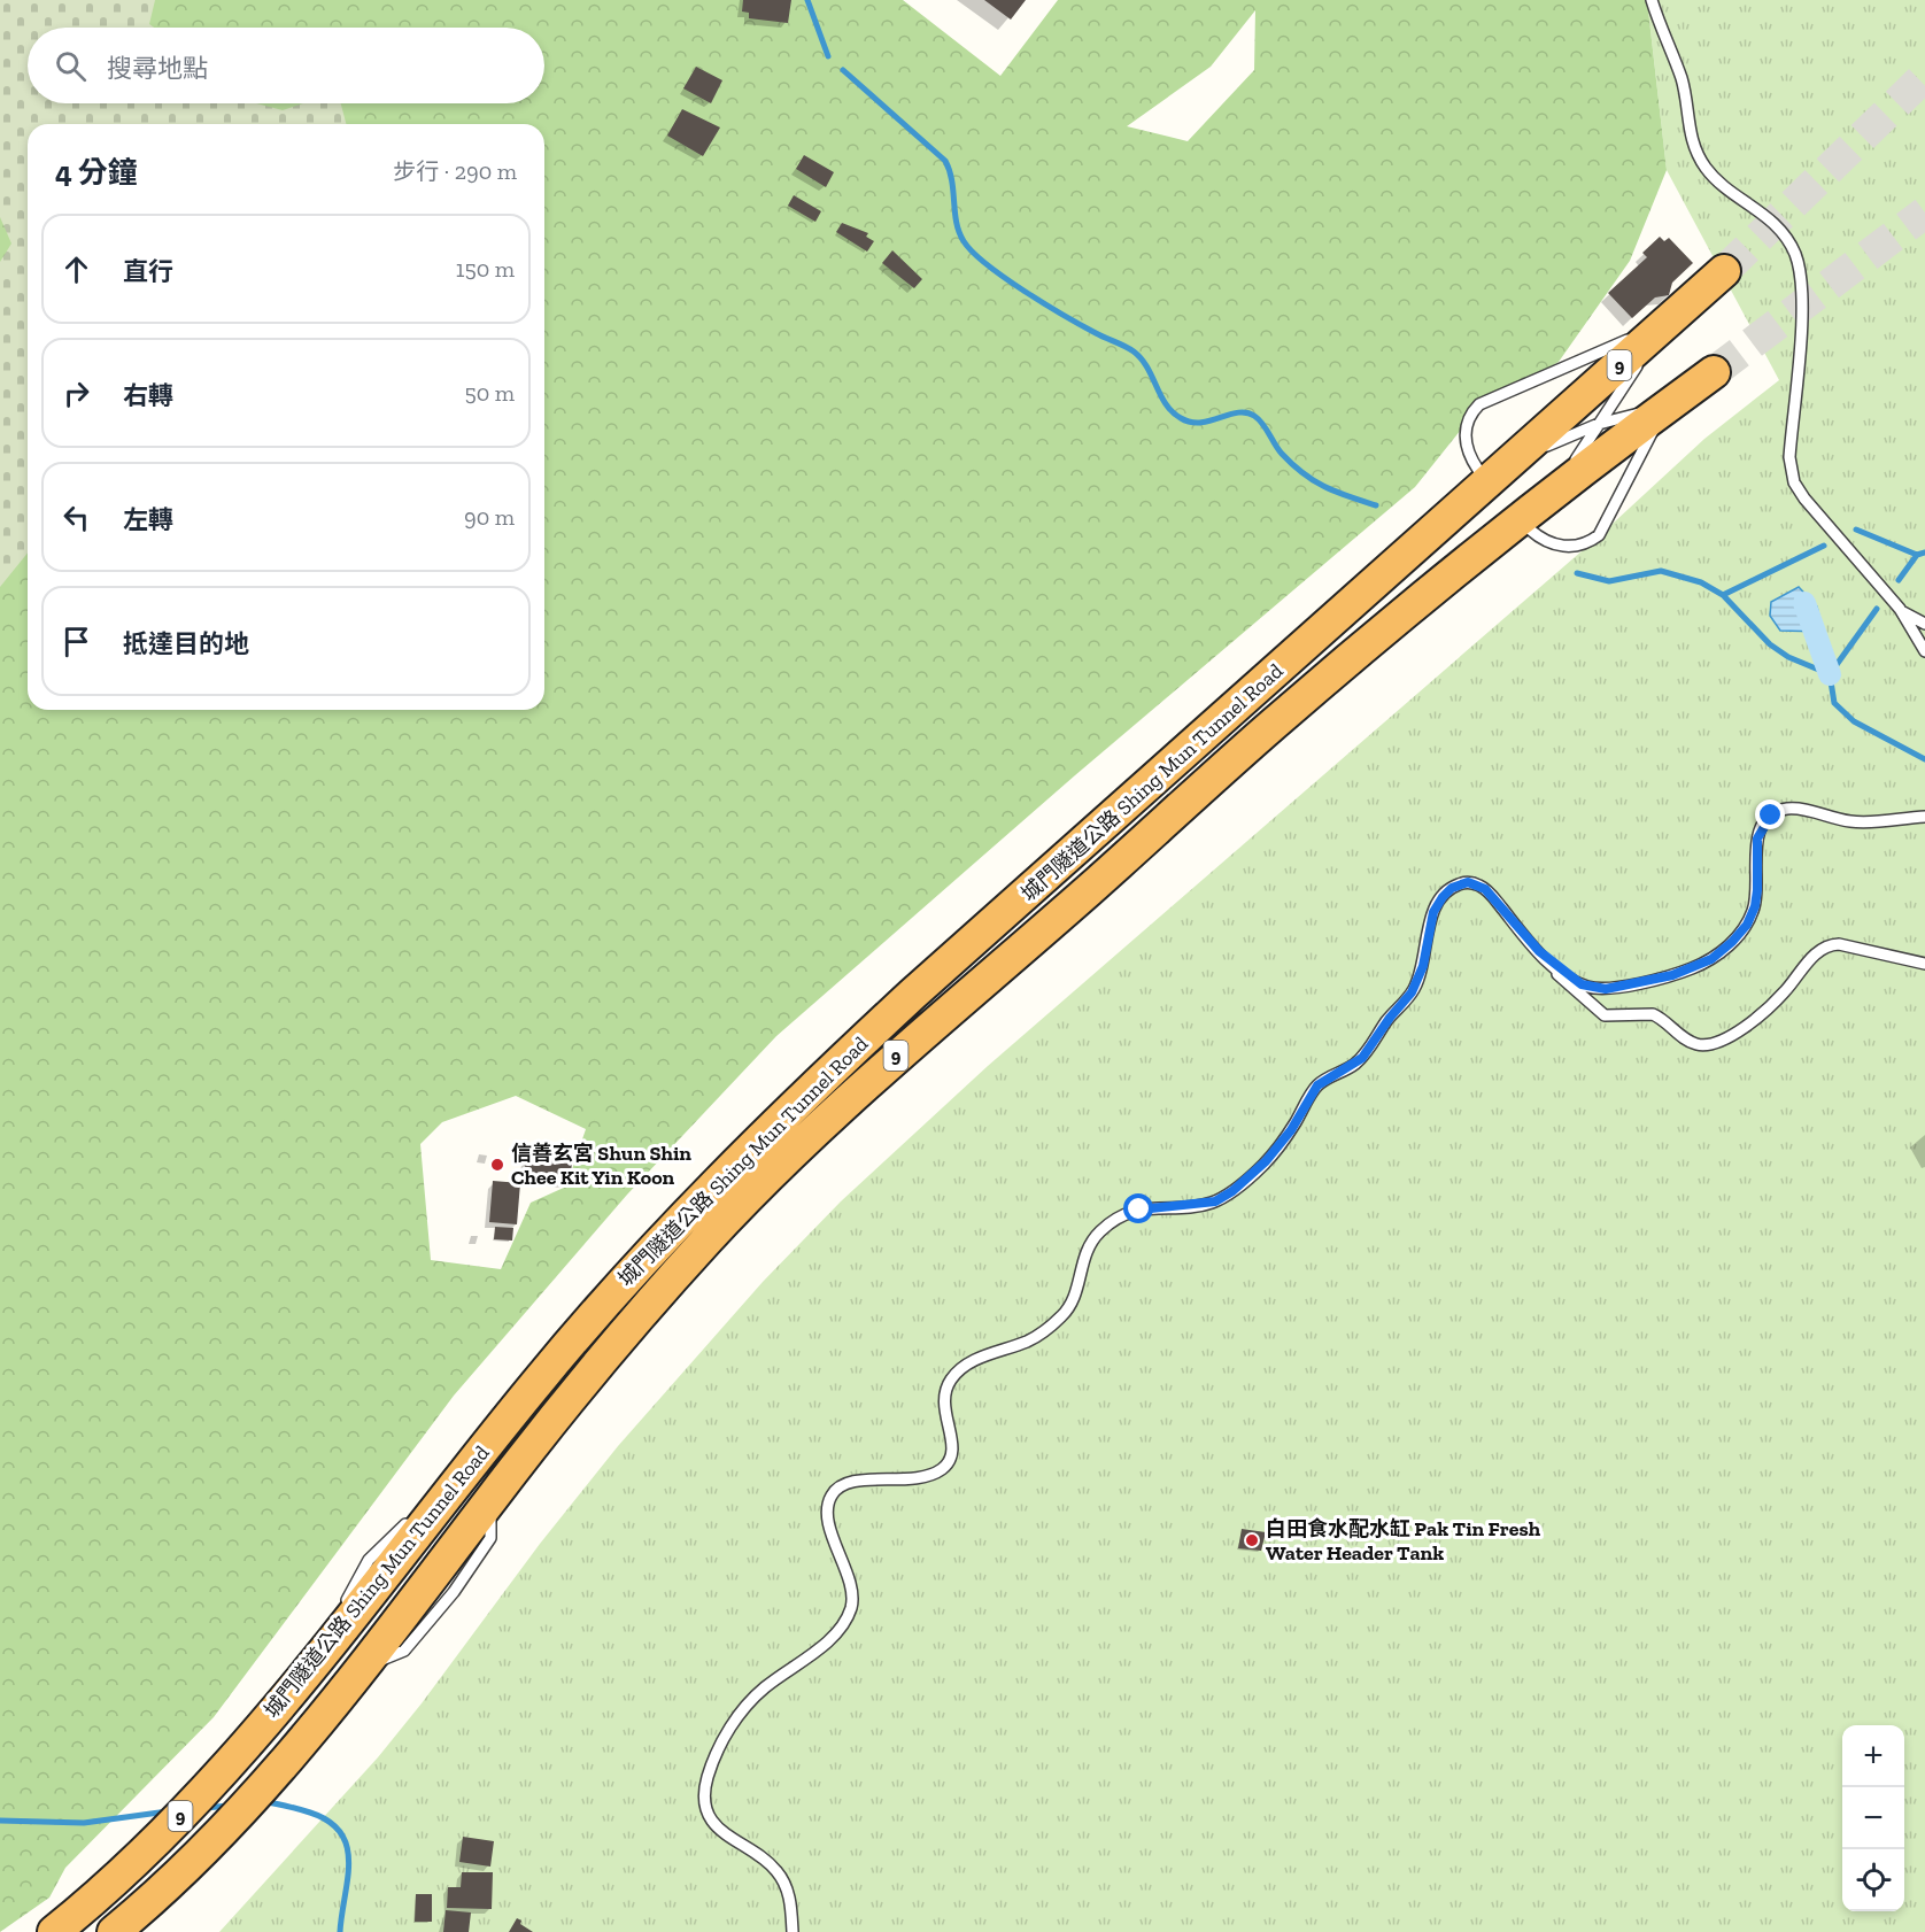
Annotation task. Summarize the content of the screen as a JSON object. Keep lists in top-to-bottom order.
{
  "streets": {
    "highway": ["9", "城門隧道公路 Shing Mun Tunnel Road"]
  },
  "places": ["信善玄宮 Shun Shin Chee Kit Yin Koon", "白田食水配水缸 Pak Tin Fresh Water Header Tank"],
  "page": {
    "search": "搜尋地點",
    "heading": ["4 分鐘", "步行 · 290 m"],
    "list": [
      ["直行", "150 m"],
      ["右轉", "50 m"],
      ["左轉", "90 m"],
      "抵達目的地"
    ],
    "map_buttons": ["+", "−"]
  }
}
